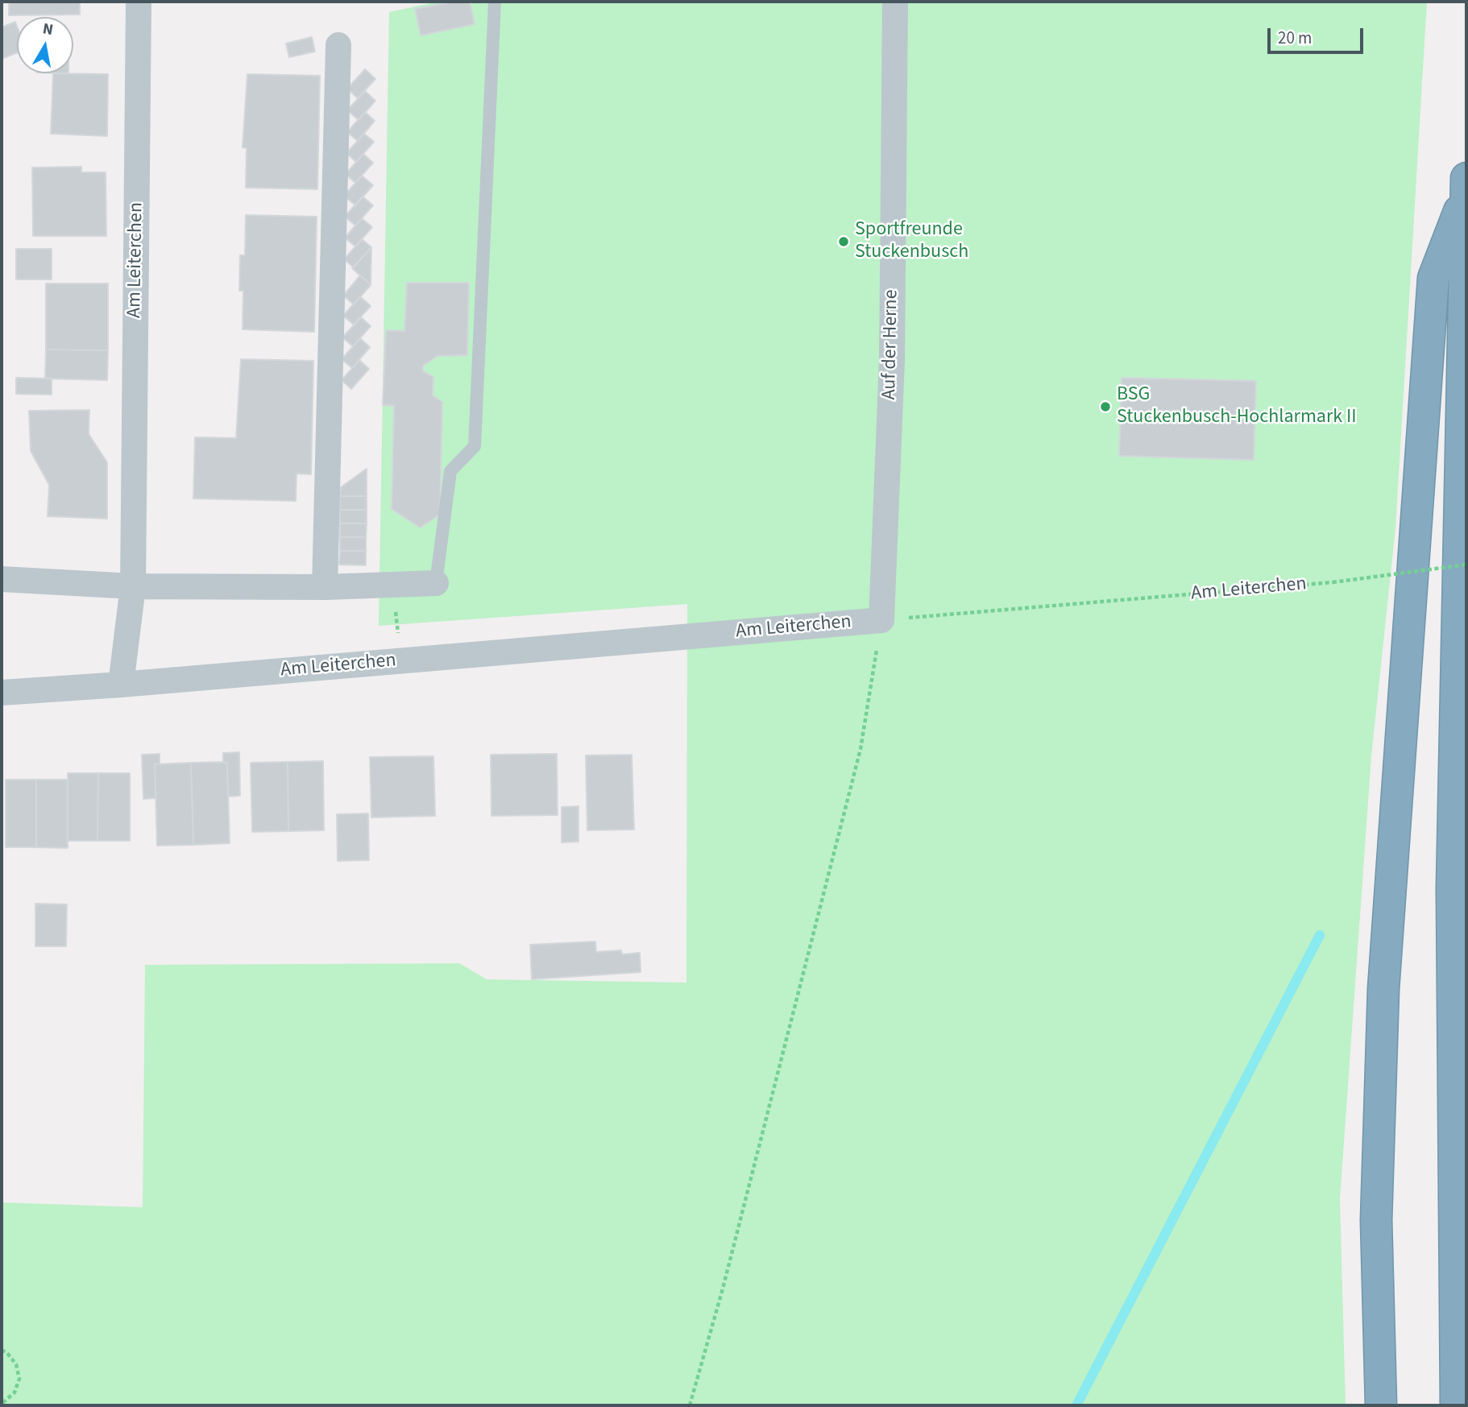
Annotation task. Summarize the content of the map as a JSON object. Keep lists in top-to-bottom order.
{
  "streets": {
    "street": ["Am Leiterchen", "Auf der Herne"]
  },
  "crossings": [
    ["Am Leiterchen", "Auf der Herne"]
  ],
  "places": ["Sportfreunde Stuckenbusch", "BSG Stuckenbusch-Hochlarmark II"],
  "scale_bar": "20 m",
  "north": "top"
}
